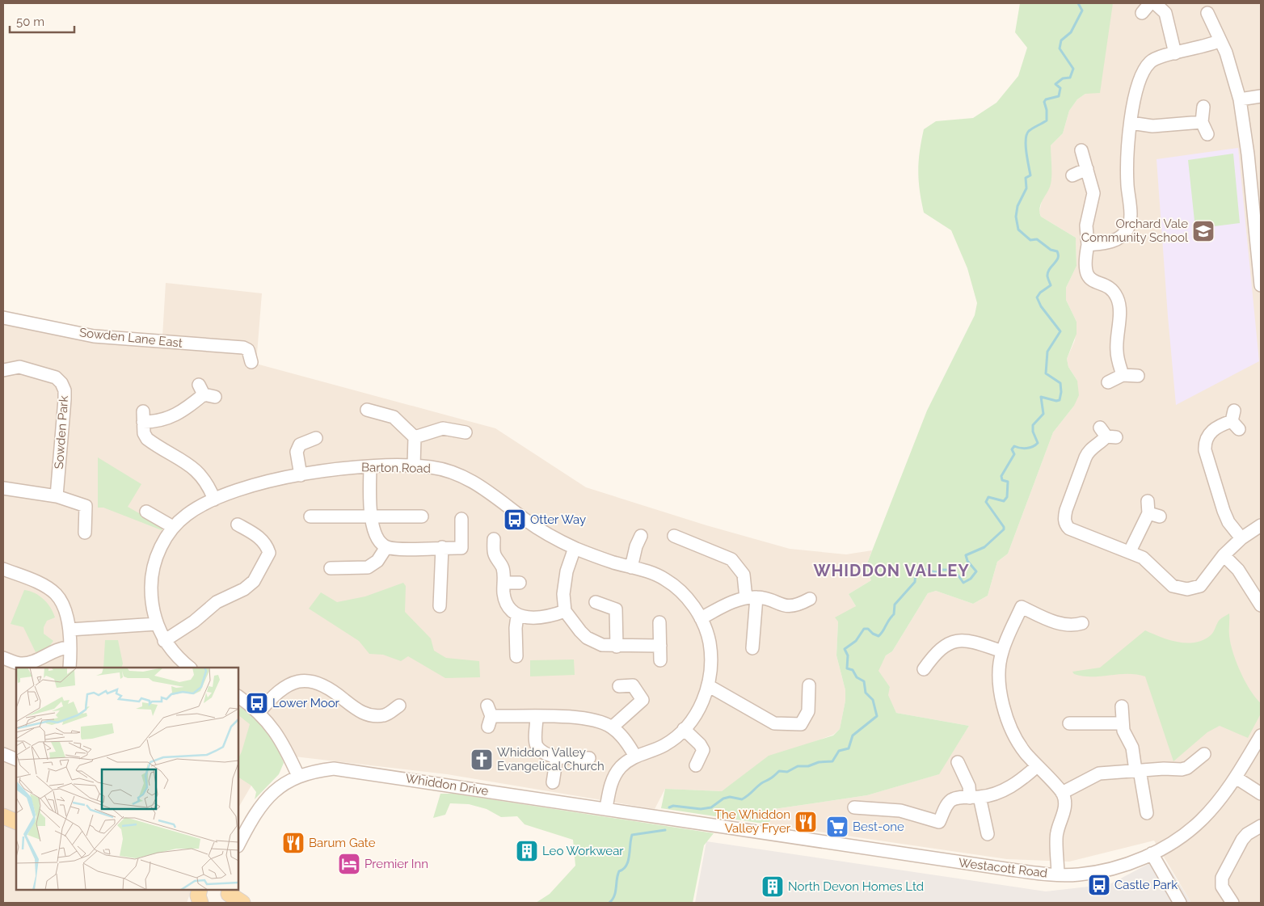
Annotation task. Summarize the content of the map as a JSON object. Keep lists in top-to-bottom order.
{
  "streets": {
    "street": [
      "Sowden Lane East",
      "Sowden Park",
      "Barton Road",
      "Whiddon Drive",
      "Westacott Road"
    ]
  },
  "crossings": [
    ["Barton Road", "Whiddon Drive"],
    ["Whiddon Drive", "Westacott Road"]
  ],
  "districts": ["WHIDDON VALLEY"],
  "places": {
    "school or university": ["Orchard Vale Community School"],
    "bus stop": ["Otter Way", "Lower Moor", "Castle Park"],
    "church": ["Whiddon Valley Evangelical Church"],
    "restaurant": ["The Whiddon Valley Fryer", "Barum Gate"],
    "supermarket": ["Best-one"],
    "building": ["Leo Workwear", "North Devon Homes Ltd"],
    "hotel": ["Premier Inn"]
  },
  "scale_bar": "50 m"
}
